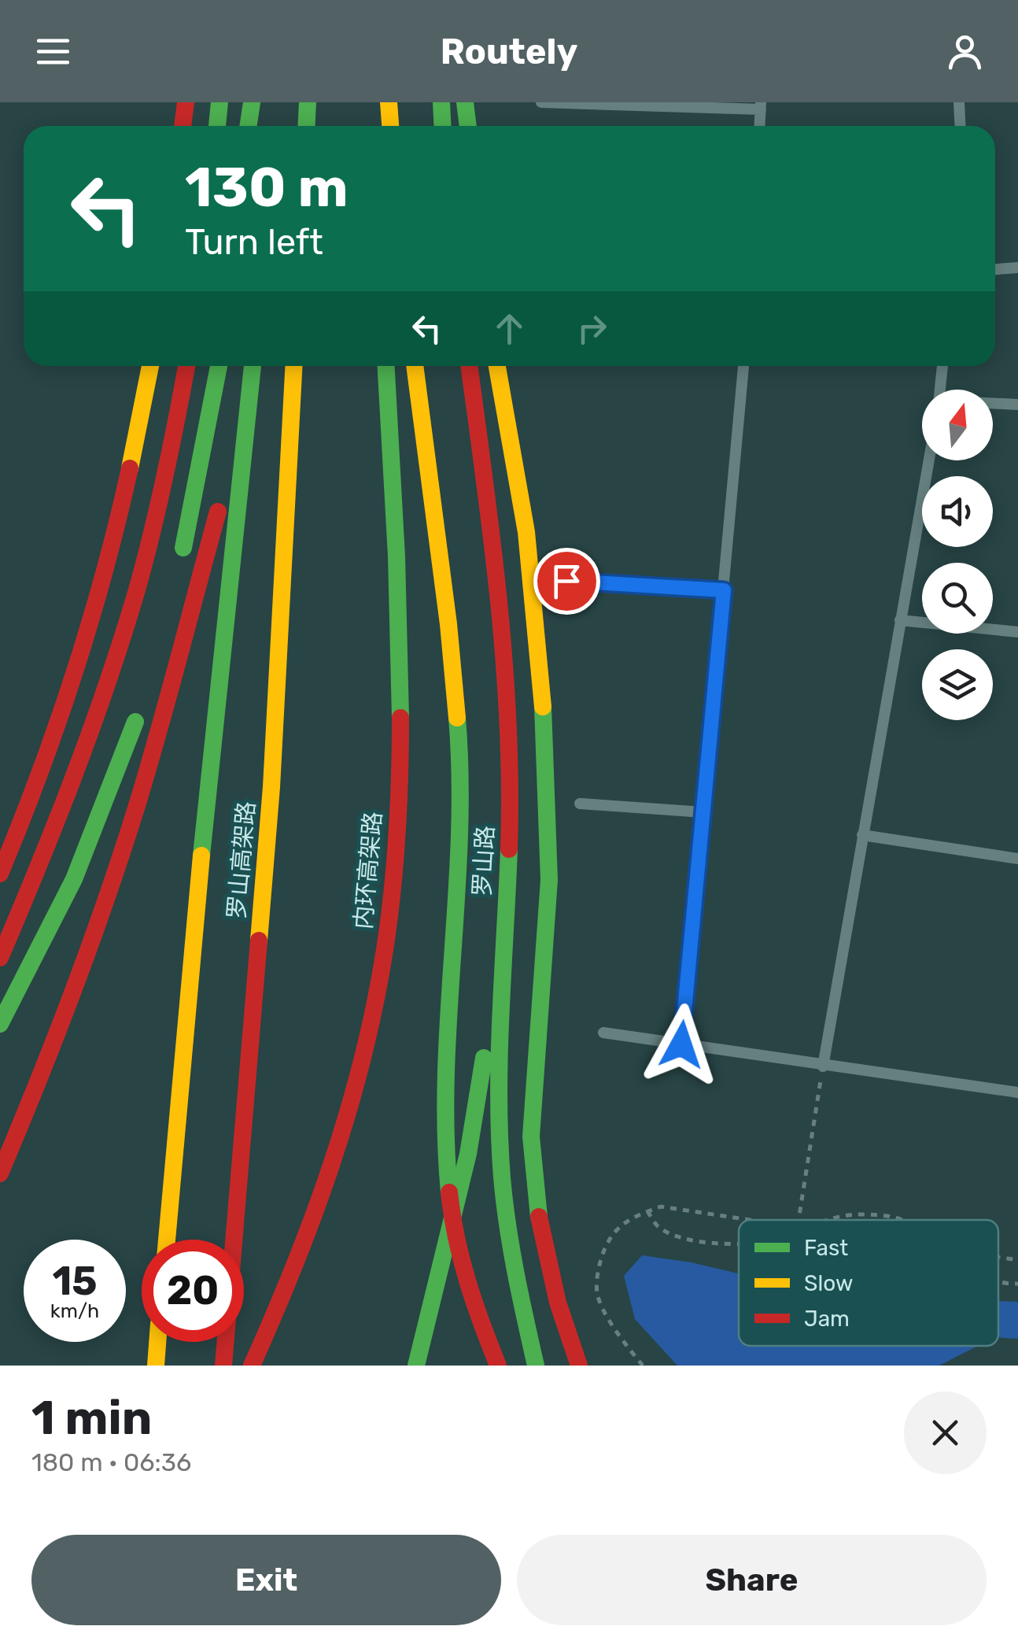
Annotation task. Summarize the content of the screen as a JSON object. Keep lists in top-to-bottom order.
{
  "streets": {
    "main road": ["罗山高架路", "罗山路", "内环高架路"]
  },
  "legend": ["Fast", "Slow", "Jam"],
  "north": "top",
  "page": {
    "header": "Routely",
    "turn": ["130 m", "Turn left"],
    "speed": "15 km/h",
    "limit": "20",
    "heading": ["1 min", "180 m · 06:36"],
    "buttons": ["Exit", "Share"]
  }
}
